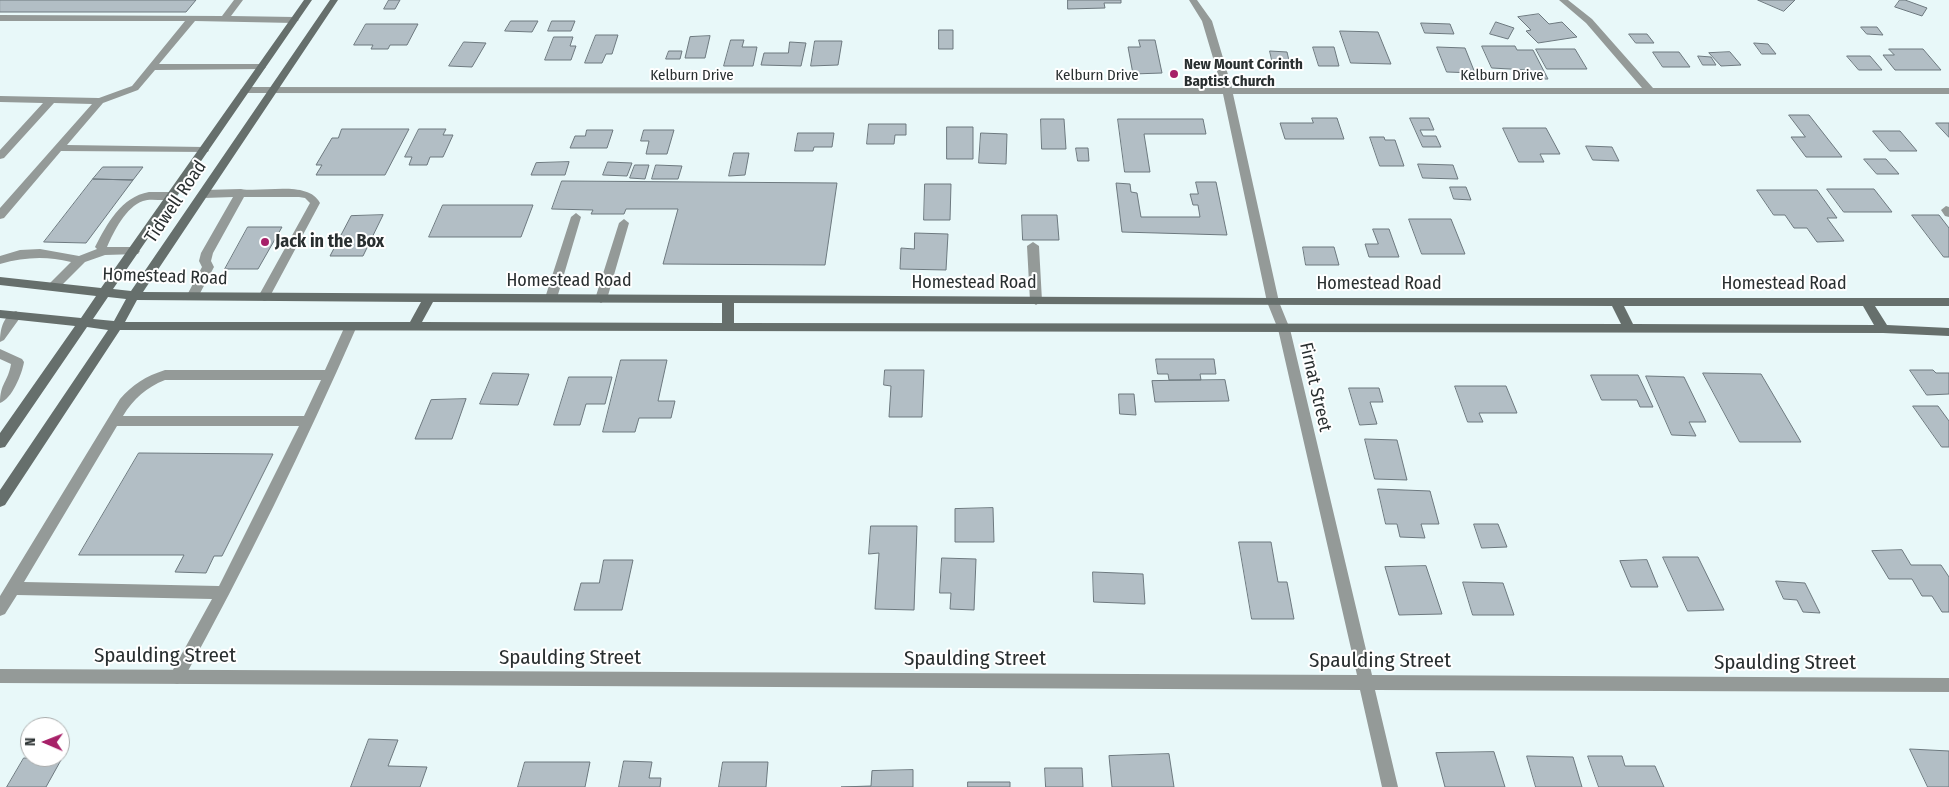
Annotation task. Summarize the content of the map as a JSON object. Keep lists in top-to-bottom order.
{
  "streets": {
    "main road": ["Tidwell Road", "Homestead Road"],
    "street": ["Kelburn Drive", "Firnat Street", "Spaulding Street"]
  },
  "crossings": [
    ["Kelburn Drive", "Tidwell Road"],
    ["Kelburn Drive", "Firnat Street"],
    ["Tidwell Road", "Homestead Road"],
    ["Homestead Road", "Firnat Street"],
    ["Firnat Street", "Spaulding Street"]
  ],
  "places": ["New Mount Corinth Baptist Church", "Jack in the Box"],
  "north": "left"
}
